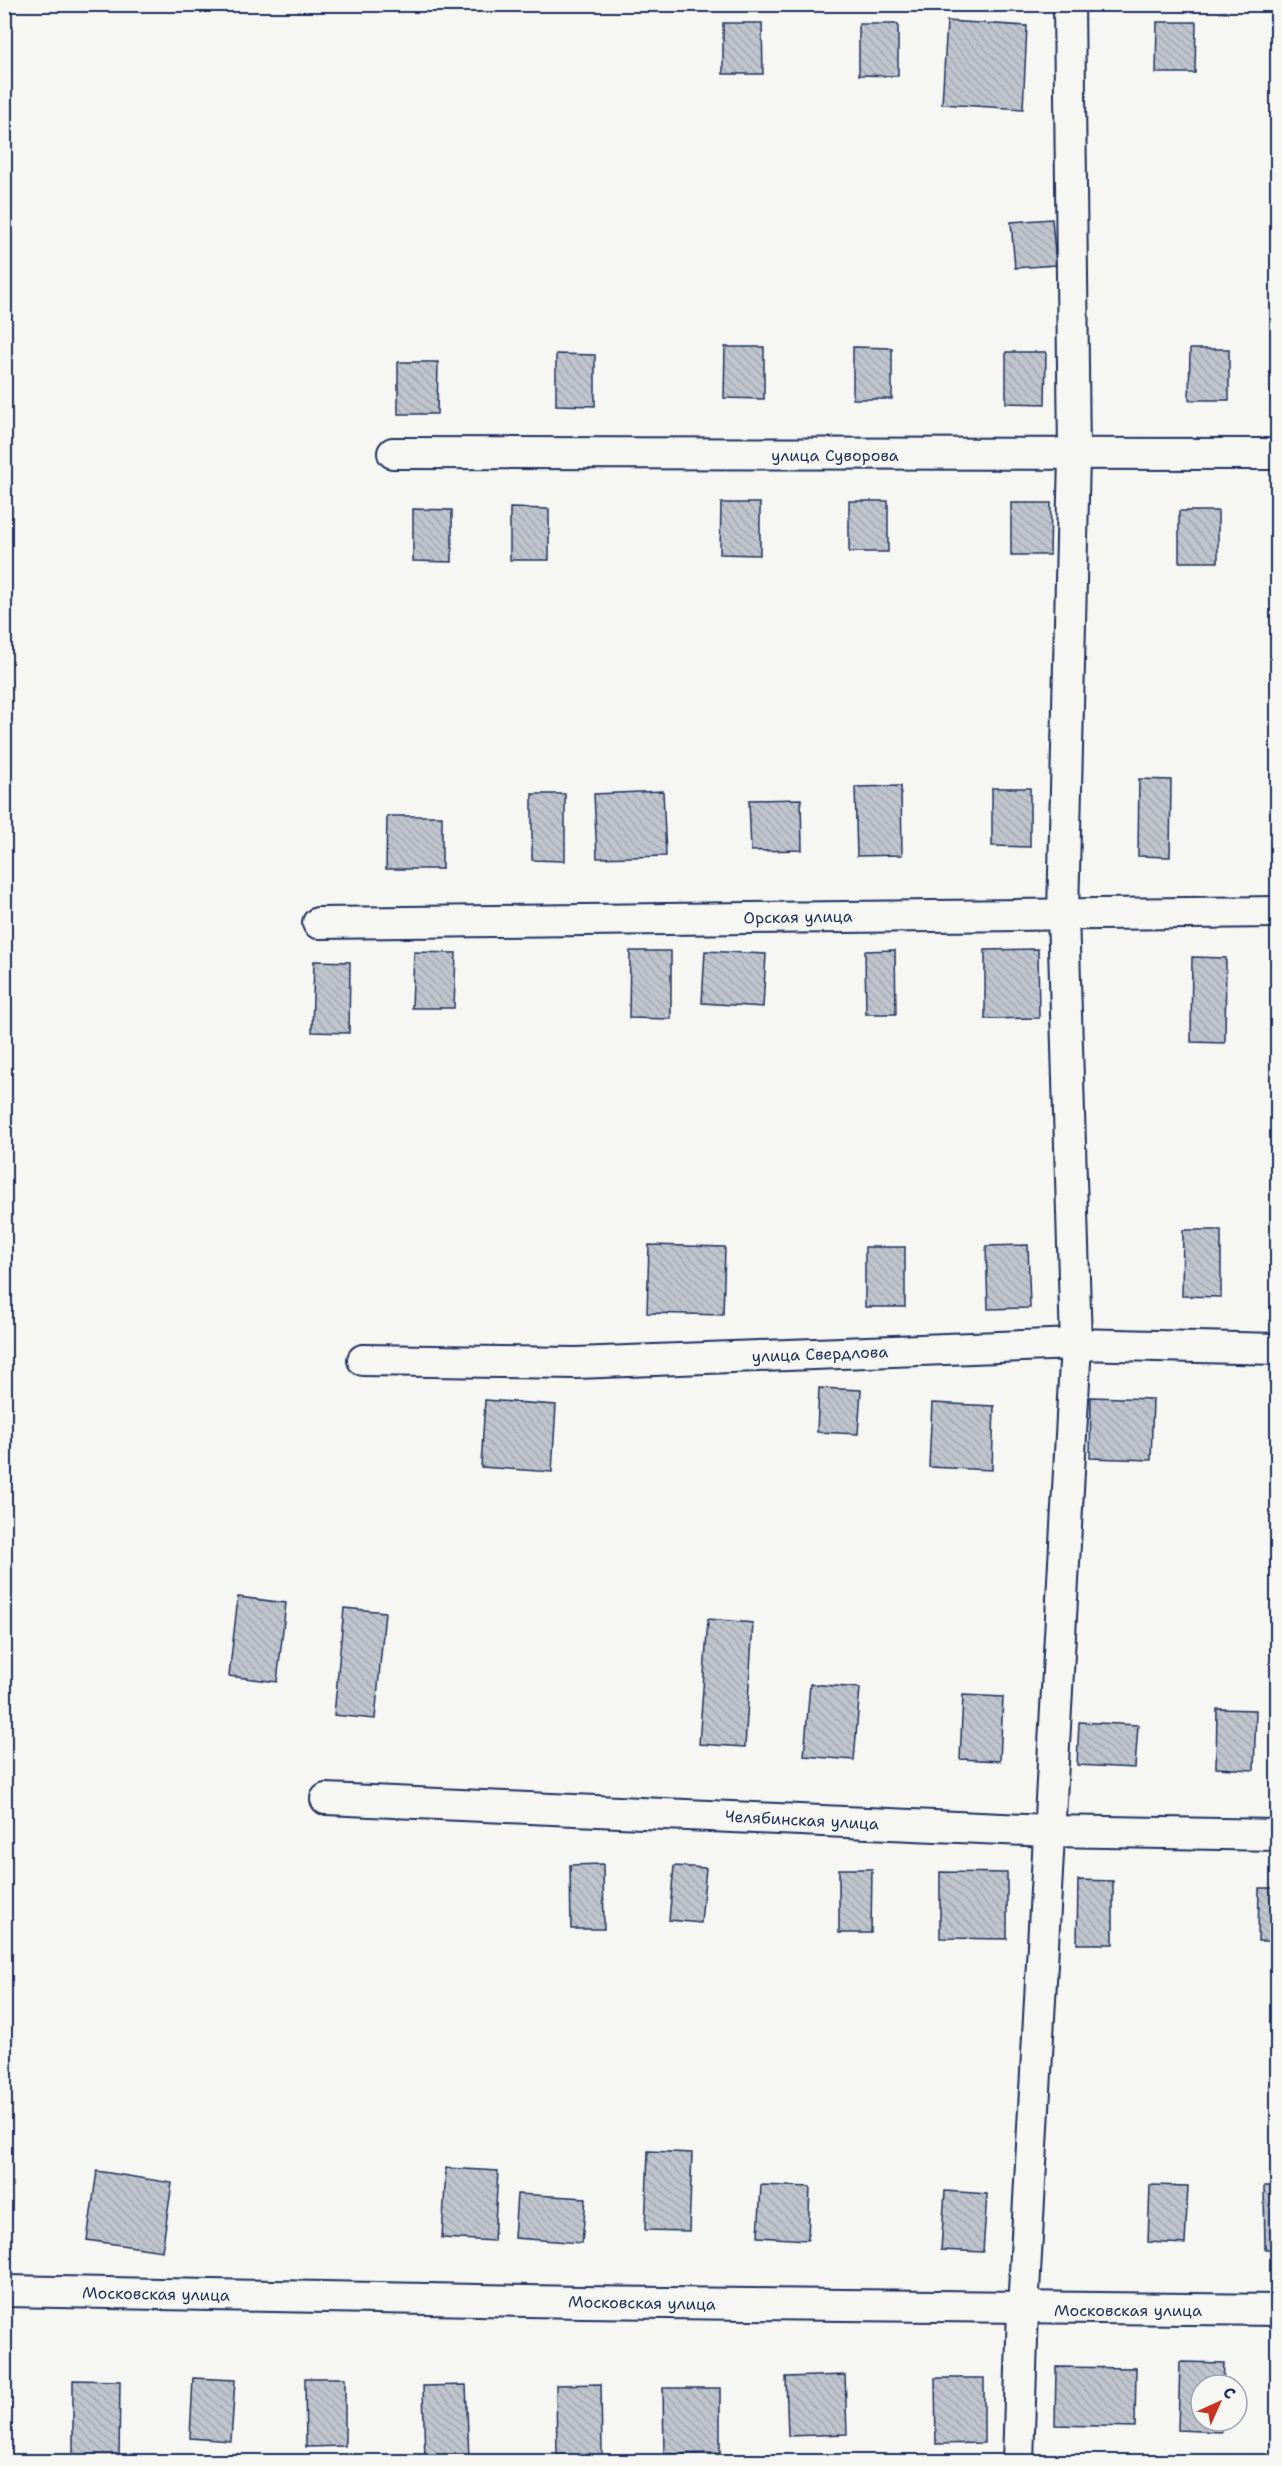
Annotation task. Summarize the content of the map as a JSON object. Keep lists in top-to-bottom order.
{
  "streets": {
    "street": [
      "улица Суворова",
      "Орская улица",
      "улица Свердлова",
      "Челябинская улица",
      "Московская улица"
    ]
  },
  "north": "top right"
}
